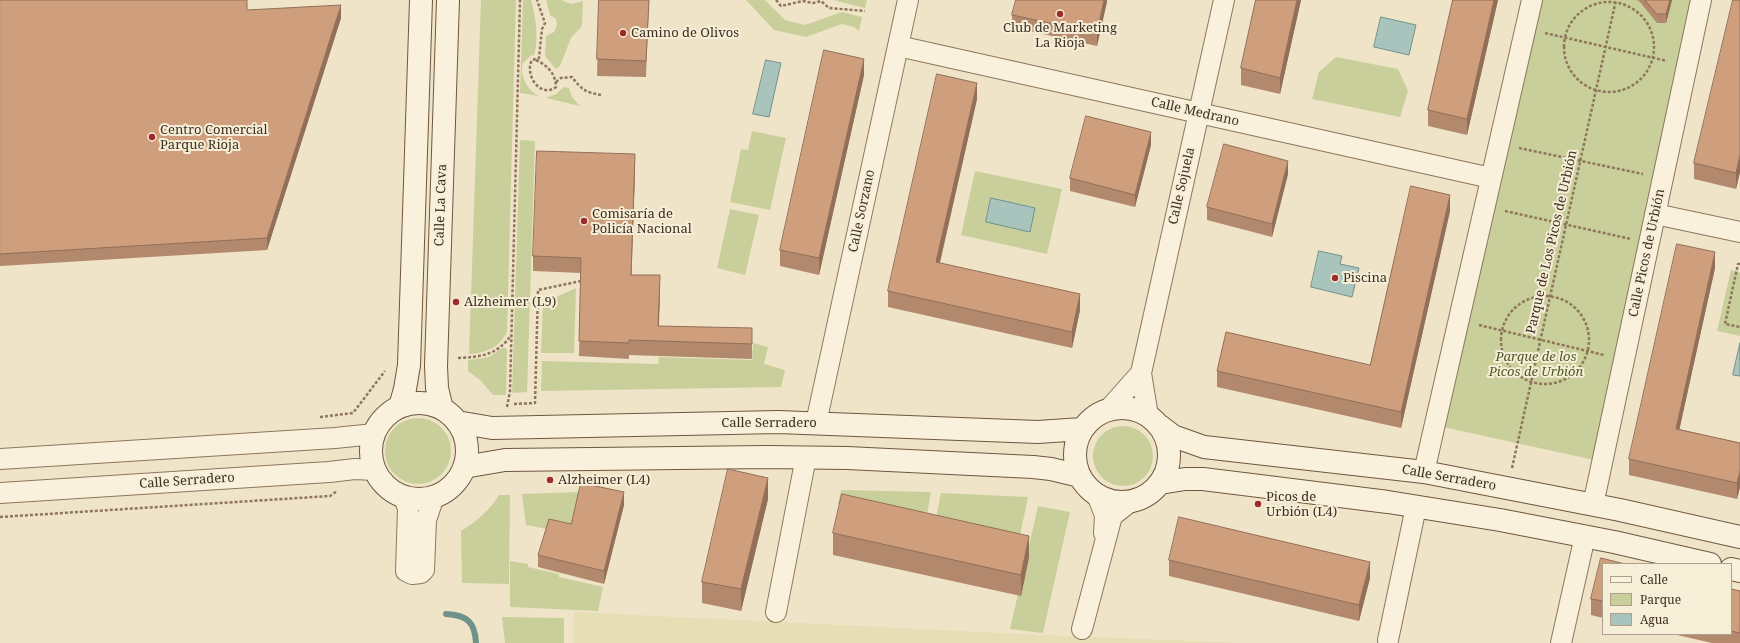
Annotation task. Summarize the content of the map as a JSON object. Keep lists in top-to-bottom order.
{
  "streets": {
    "main road": ["Calle La Cava", "Calle Serradero"],
    "street": [
      "Calle Medrano",
      "Calle Sojuela",
      "Calle Sorzano",
      "Calle Picos de Urbión"
    ],
    "path": ["Parque de Los Picos de Urbión"]
  },
  "crossings": [
    ["Calle Medrano", "Calle Sojuela"],
    ["Calle Medrano", "Calle Sorzano"],
    ["Calle Sojuela", "Calle Serradero"],
    ["Calle La Cava", "Calle Serradero"],
    ["Calle Sorzano", "Calle Serradero"],
    ["Parque de Los Picos de Urbión", "Calle Serradero"],
    ["Calle Picos de Urbión", "Calle Serradero"]
  ],
  "parks": ["Parque de los Picos de Urbión"],
  "places": [
    "Club de Marketing La Rioja",
    "Camino de Olivos",
    "Centro Comercial Parque Rioja",
    "Comisaría de Policía Nacional",
    "Piscina",
    "Alzheimer (L9)",
    "Alzheimer (L4)",
    "Picos de Urbión (L4)"
  ],
  "legend": ["Calle", "Parque", "Agua"]
}
